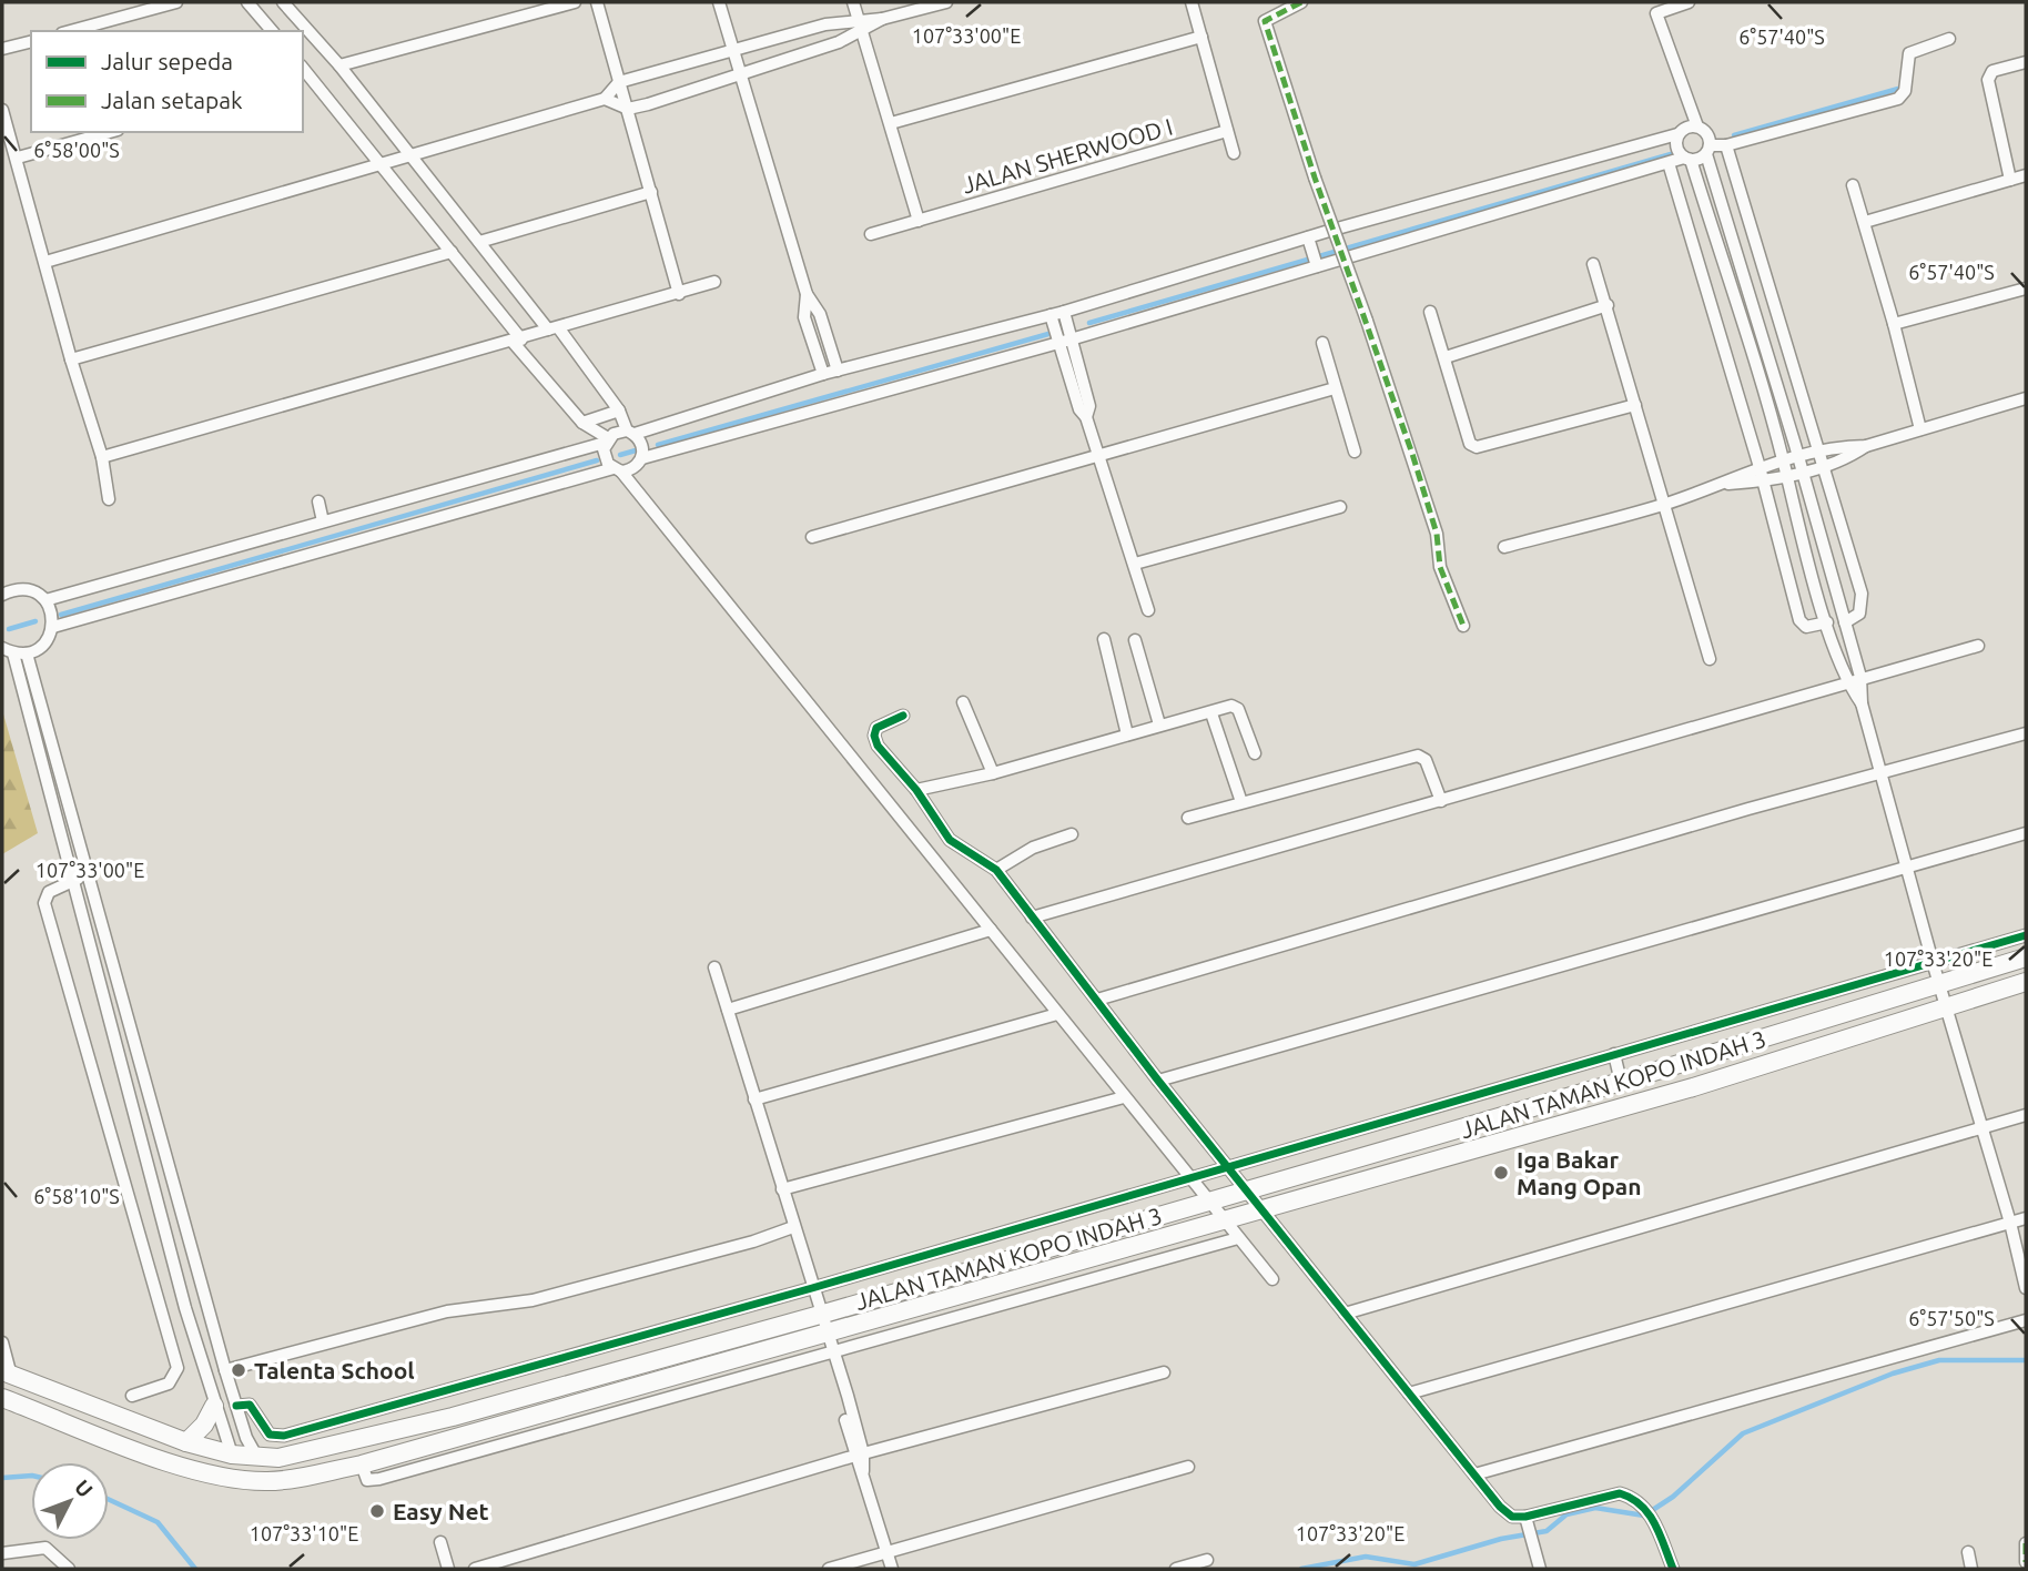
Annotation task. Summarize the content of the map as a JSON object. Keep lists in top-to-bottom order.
{
  "streets": {
    "main road": ["JALAN TAMAN KOPO INDAH 3"],
    "street": ["JALAN SHERWOOD I"]
  },
  "places": ["Iga Bakar Mang Opan", "Talenta School", "Easy Net"],
  "legend": ["Jalur sepeda", "Jalan setapak"],
  "north": "top right",
  "coordinates": [
    "107°33'00\"E",
    "6°57'40\"S",
    "6°58'00\"S",
    "107°33'20\"E",
    "6°58'10\"S",
    "6°57'50\"S",
    "107°33'10\"E"
  ]
}
